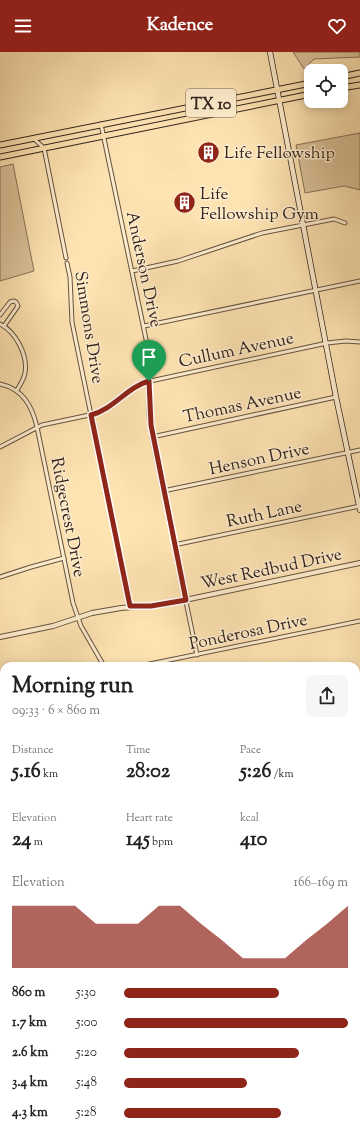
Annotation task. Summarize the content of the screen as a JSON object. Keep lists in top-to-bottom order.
{
  "streets": {
    "main road": ["TX 10"],
    "street": [
      "Anderson Drive",
      "Simmons Drive",
      "Cullum Avenue",
      "Thomas Avenue",
      "Henson Drive",
      "Ruth Lane",
      "Ridgecrest Drive",
      "West Redbud Drive",
      "Ponderosa Drive"
    ]
  },
  "crossings": [
    ["TX 10", "Anderson Drive"],
    ["TX 10", "Simmons Drive"],
    ["Anderson Drive", "Cullum Avenue"],
    ["Anderson Drive", "Thomas Avenue"],
    ["Anderson Drive", "Henson Drive"],
    ["Anderson Drive", "Ruth Lane"],
    ["Anderson Drive", "West Redbud Drive"],
    ["Anderson Drive", "Ponderosa Drive"],
    ["Simmons Drive", "Cullum Avenue"],
    ["Simmons Drive", "West Redbud Drive"],
    ["Cullum Avenue", "Ridgecrest Drive"],
    ["Ridgecrest Drive", "West Redbud Drive"]
  ],
  "places": {
    "building": ["Life Fellowship", "Life Fellowship Gym"]
  },
  "page": {
    "header": "Kadence",
    "heading": ["Morning run", "09:33 · 6 × 860 m"],
    "stats": [
      ["Distance", "5.16 km"],
      ["Time", "28:02"],
      ["Pace", "5:26 /km"],
      ["Elevation", "24 m"],
      ["Heart rate", "145 bpm"],
      ["kcal", "410"]
    ],
    "chart": ["Elevation", "166–169 m"],
    "list": [
      {
        "name": "860 m",
        "note": "5:30"
      },
      {
        "name": "1.7 km",
        "note": "5:00"
      },
      {
        "name": "2.6 km",
        "note": "5:20"
      },
      {
        "name": "3.4 km",
        "note": "5:48"
      },
      {
        "name": "4.3 km",
        "note": "5:28"
      }
    ]
  }
}
